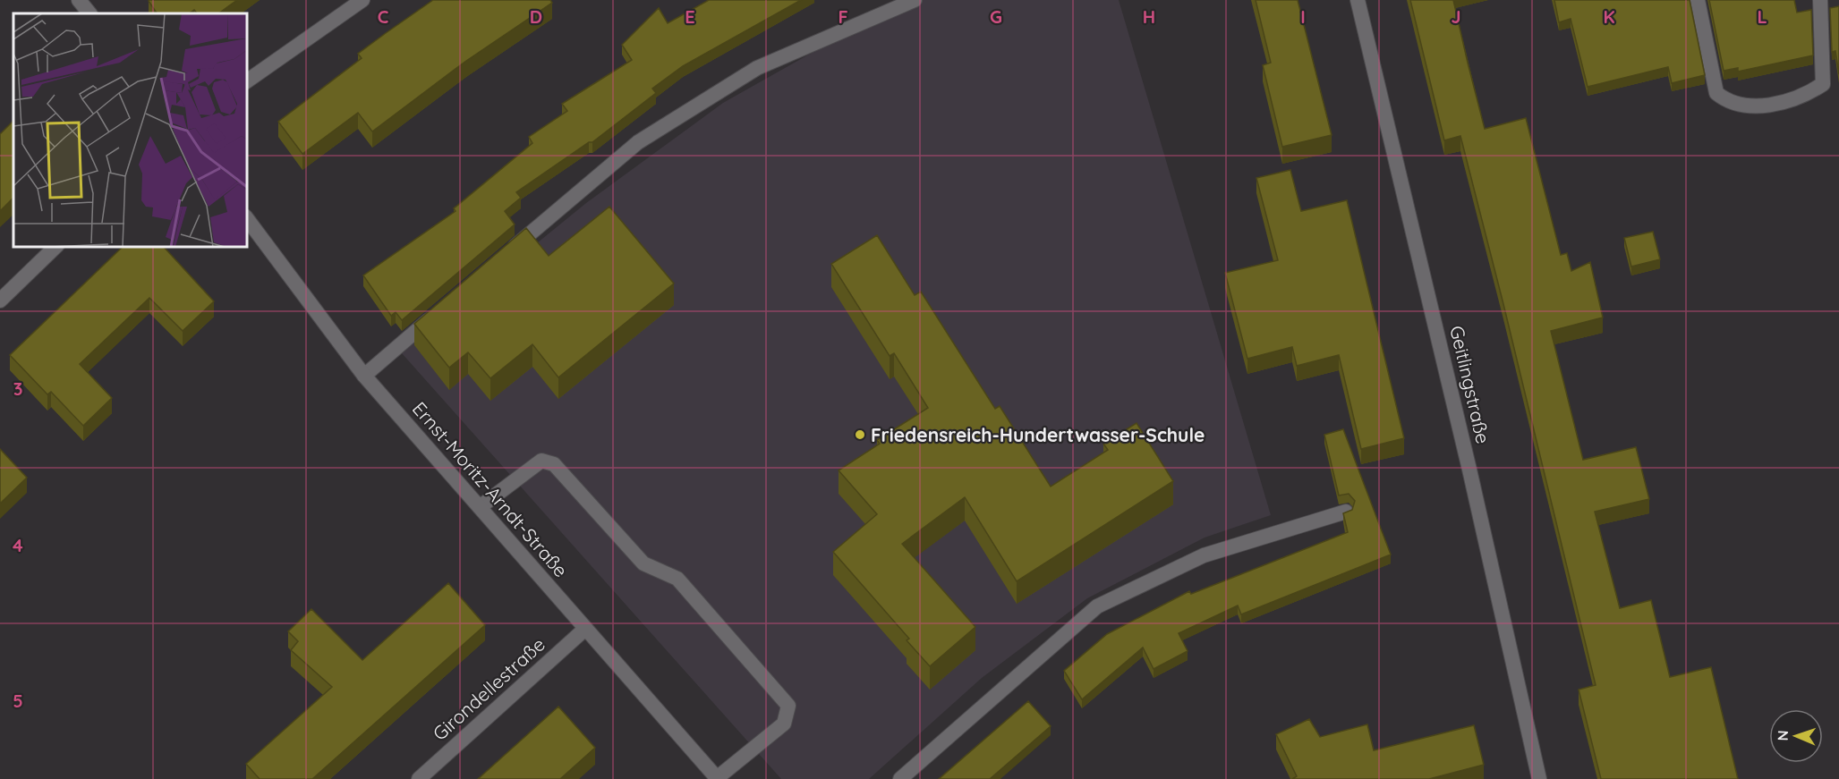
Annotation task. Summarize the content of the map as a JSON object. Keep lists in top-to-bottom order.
{
  "streets": {
    "street": ["Geitlingstraße", "Ernst-Moritz-Arndt-Straße", "Girondellestraße"]
  },
  "crossings": [
    ["Ernst-Moritz-Arndt-Straße", "Girondellestraße"]
  ],
  "places": ["Friedensreich-Hundertwasser-Schule"],
  "north": "left",
  "grid": {
    "columns": [
      "C",
      "D",
      "E",
      "F",
      "G",
      "H",
      "I",
      "J",
      "K",
      "L"
    ],
    "rows": ["3", "4", "5"]
  }
}
